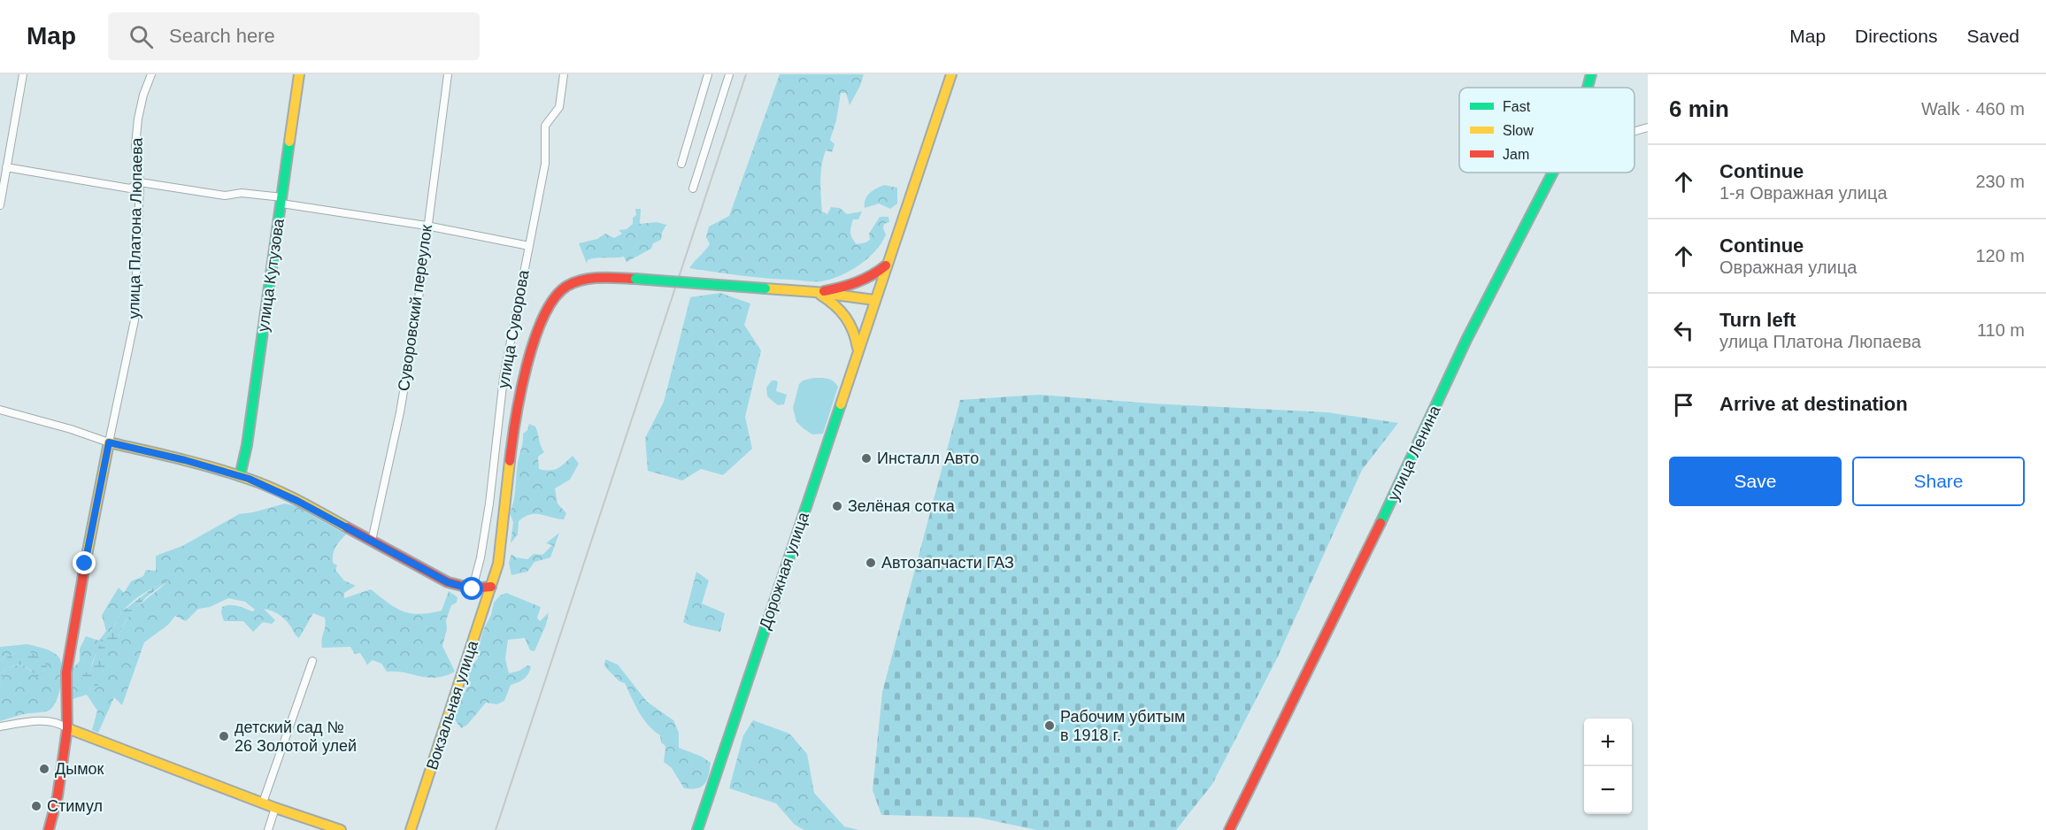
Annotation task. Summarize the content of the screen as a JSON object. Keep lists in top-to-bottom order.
{
  "streets": {
    "street": [
      "улица Платона Люпаева",
      "улица Кутузова",
      "Суворовский переулок",
      "улица Суворова",
      "улица Ленина",
      "Дорожная улица",
      "Вокзальная улица"
    ]
  },
  "places": [
    "Инсталл Авто",
    "Зелёная сотка",
    "Автозапчасти ГАЗ",
    "Рабочим убитым в 1918 г.",
    "детский сад № 26 Золотой улей",
    "Дымок",
    "Стимул"
  ],
  "legend": ["Fast", "Slow", "Jam"],
  "page": {
    "header": "Map",
    "search": "Search here",
    "nav": ["Map", "Directions", "Saved"],
    "heading": ["6 min", "Walk · 460 m"],
    "list": [
      ["Continue", "1-я Овражная улица", "230 m"],
      ["Continue", "Овражная улица", "120 m"],
      ["Turn left", "улица Платона Люпаева", "110 m"],
      "Arrive at destination"
    ],
    "buttons": ["Save", "Share"],
    "map_buttons": ["+", "−"]
  }
}
